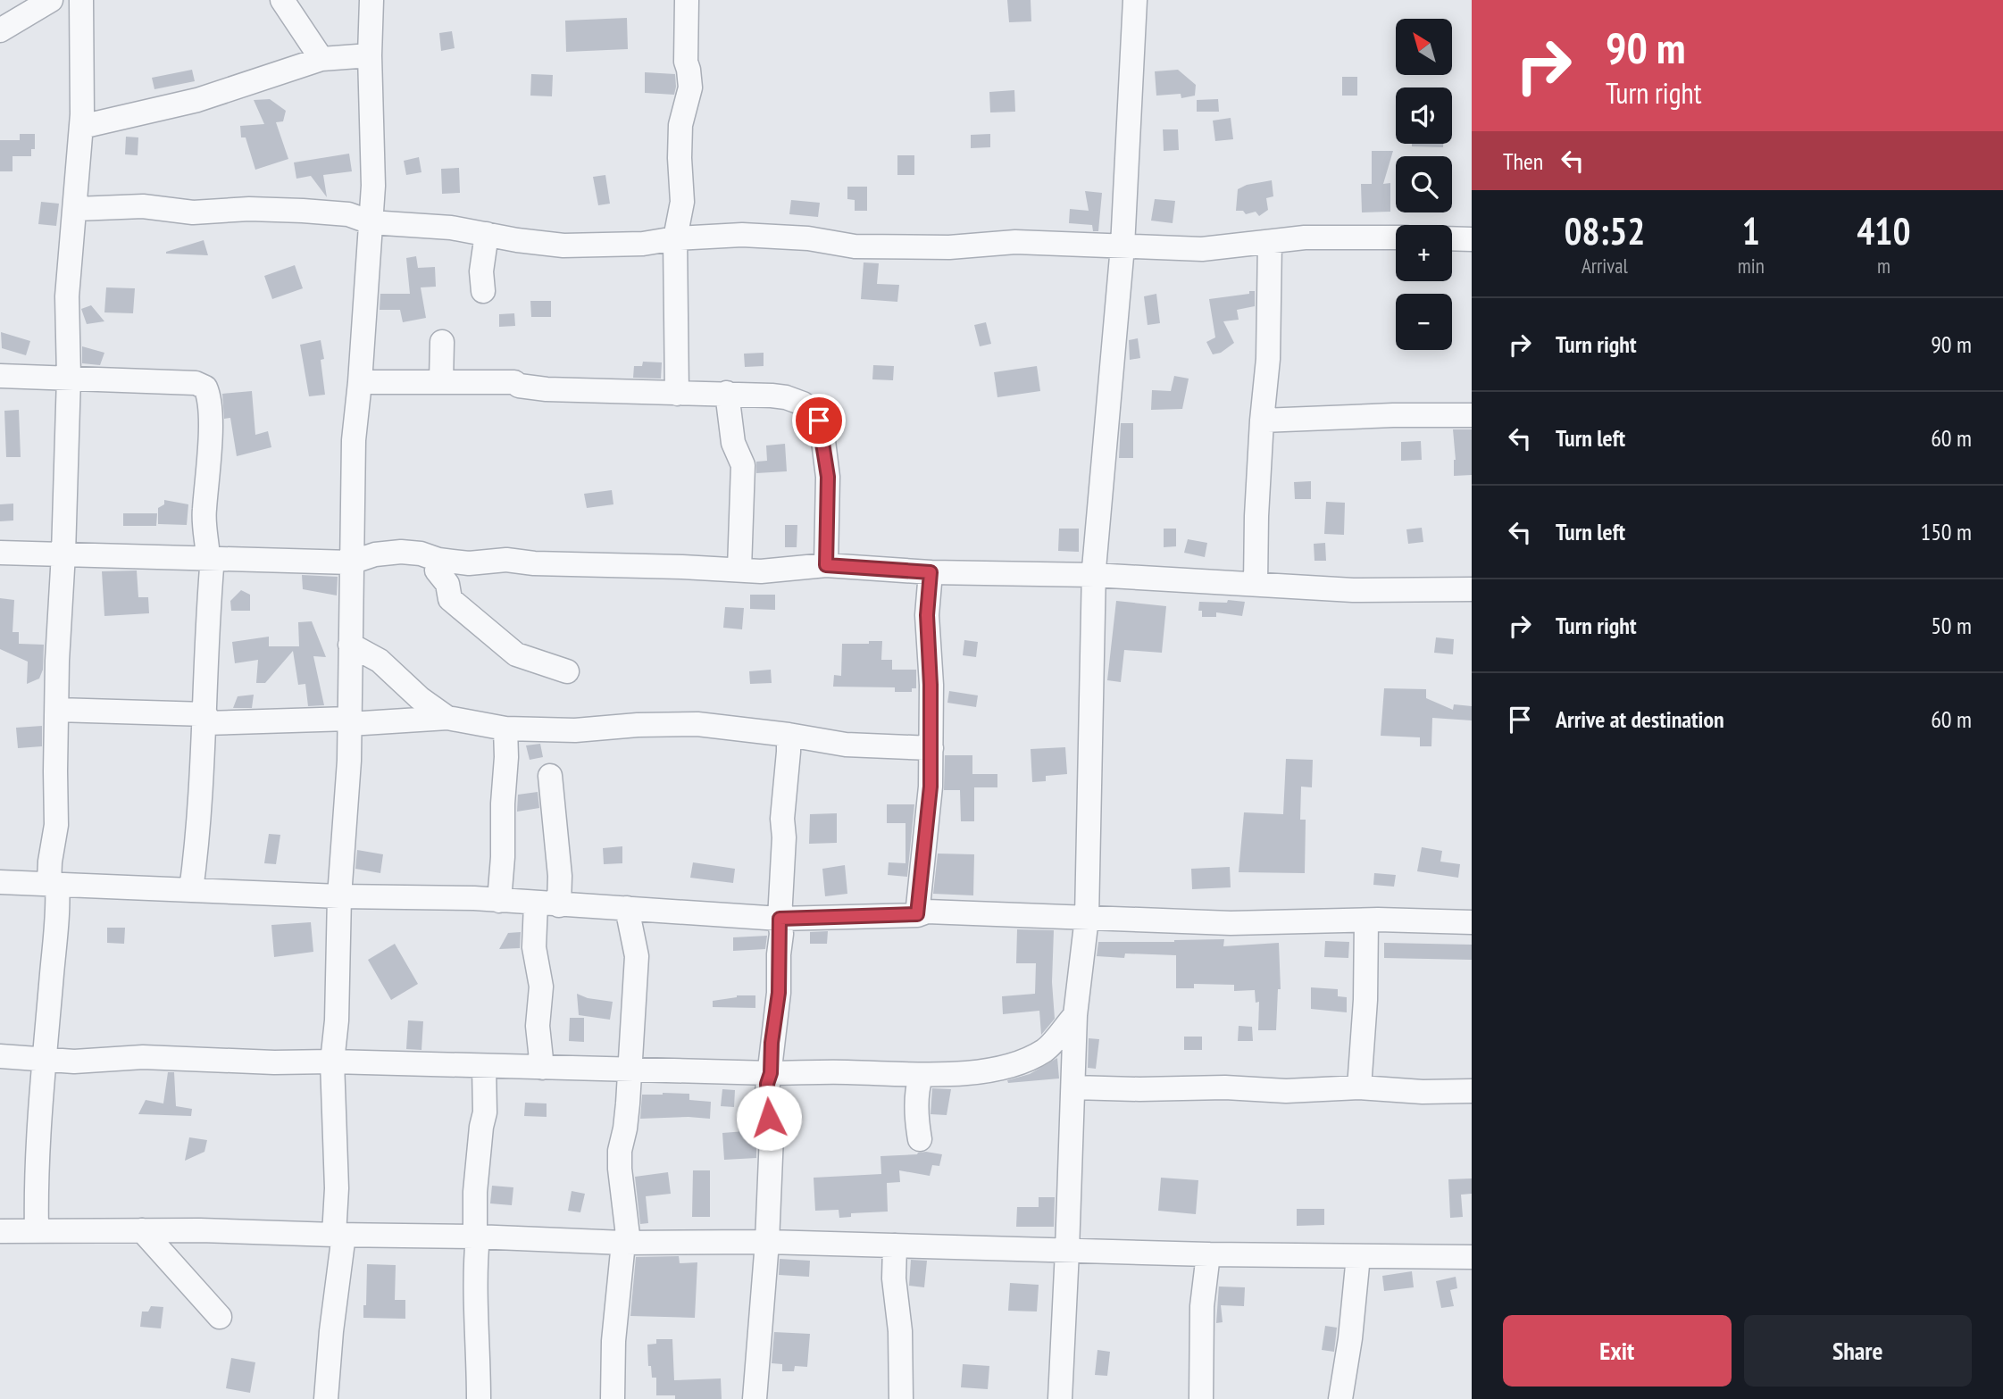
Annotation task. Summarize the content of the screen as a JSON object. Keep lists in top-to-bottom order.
{
  "north": "top left",
  "page": {
    "turn": ["90 m", "Turn right"],
    "map_buttons": ["+", "−"],
    "then": "Then",
    "eta": [
      "08:52",
      "Arrival",
      "1",
      "min",
      "410",
      "m"
    ],
    "list": [
      {
        "name": "Turn right",
        "value": "90 m"
      },
      {
        "name": "Turn left",
        "value": "60 m"
      },
      {
        "name": "Turn left",
        "value": "150 m"
      },
      {
        "name": "Turn right",
        "value": "50 m"
      },
      {
        "name": "Arrive at destination",
        "value": "60 m"
      }
    ],
    "buttons": ["Exit", "Share"]
  }
}
